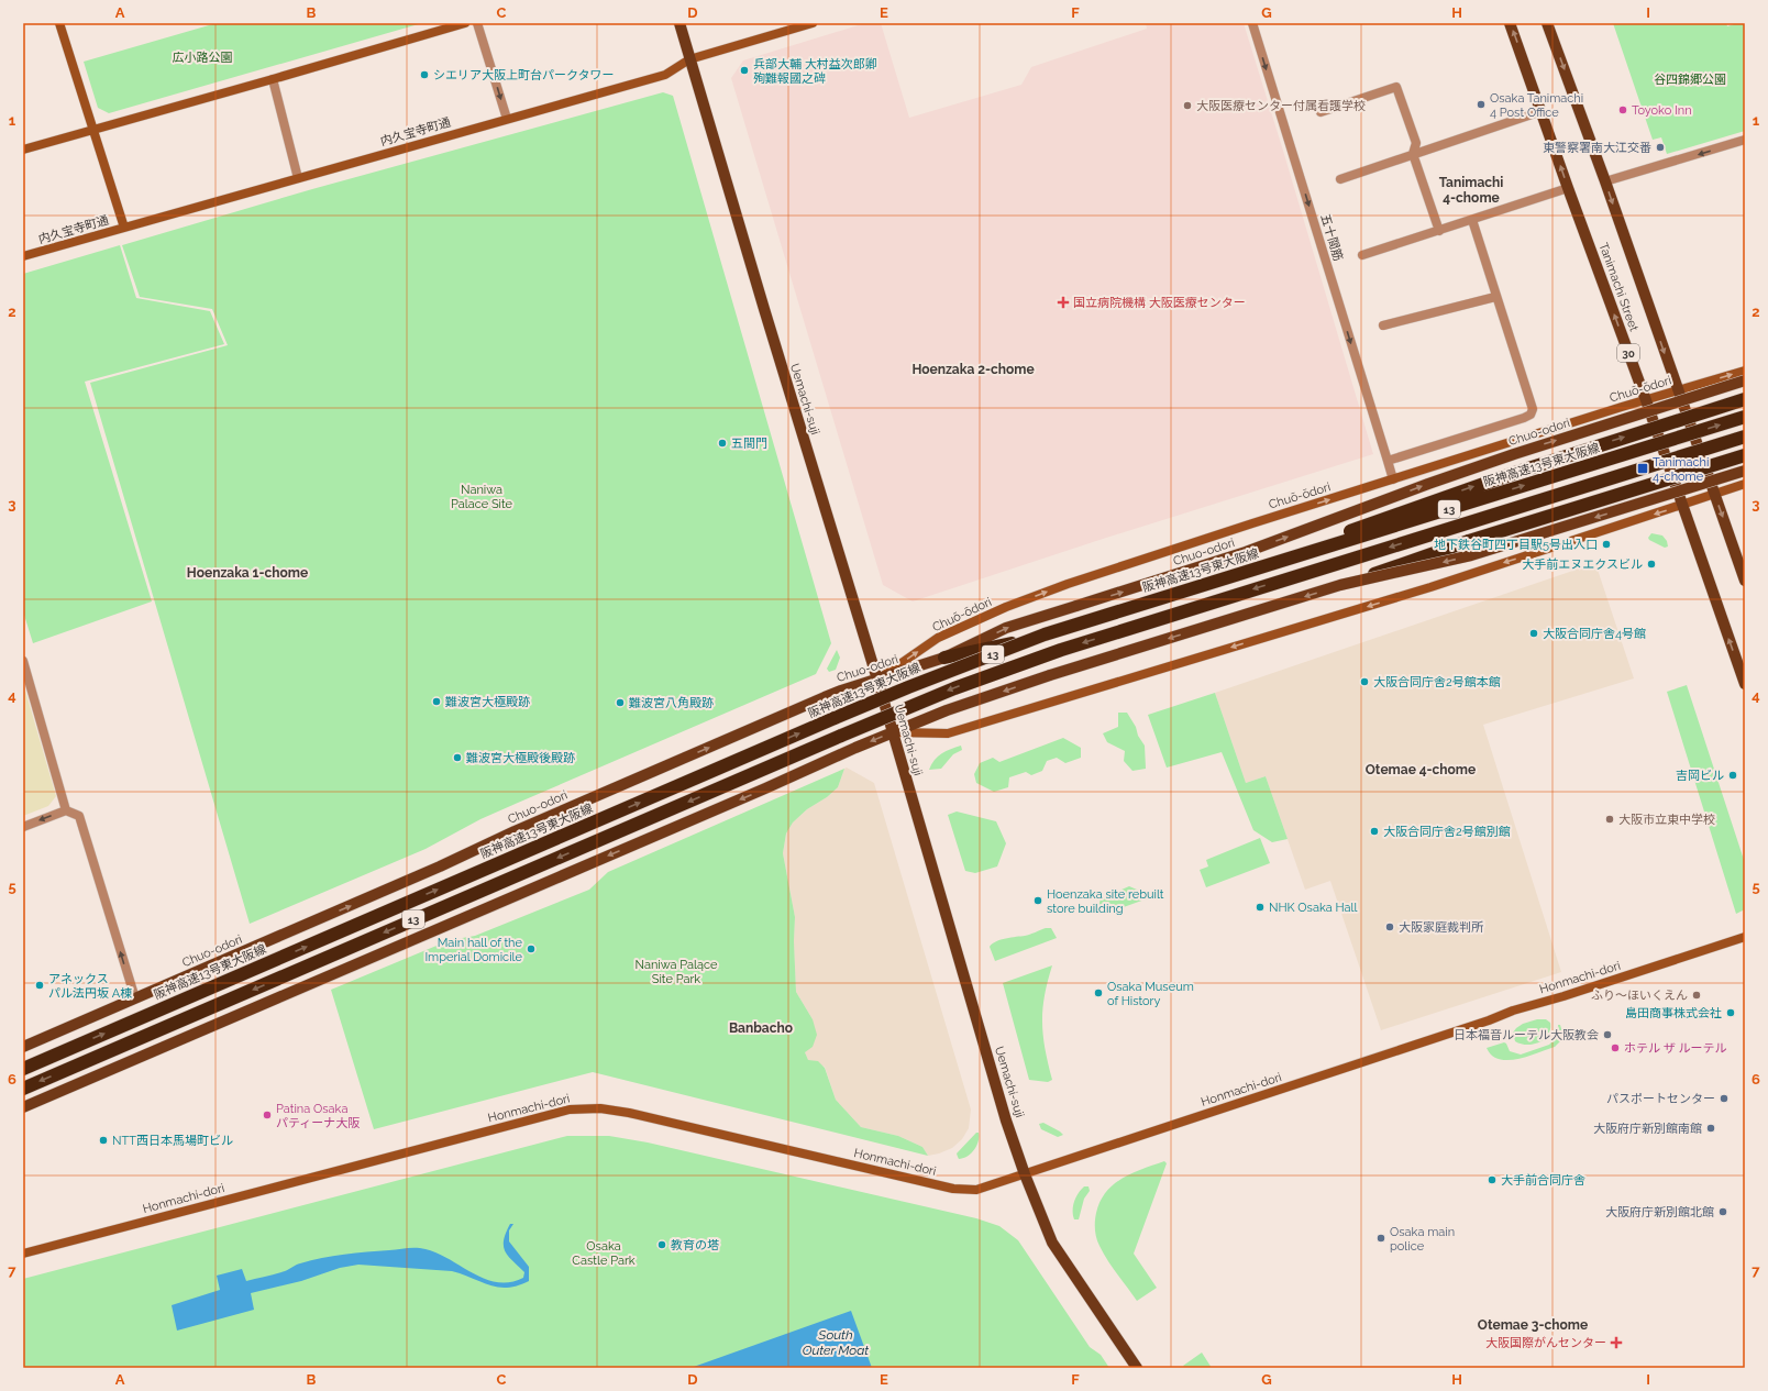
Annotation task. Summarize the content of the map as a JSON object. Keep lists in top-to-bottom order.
{
  "streets": {
    "highway": ["阪神高速13号東大阪線", "13"],
    "main road": [
      "Tanimachi Street",
      "30",
      "Uemachi-suji",
      "Chuo-odori"
    ],
    "street": [
      "内久宝寺町通",
      "五十間筋",
      "Chuō-ōdori",
      "Honmachi-dori"
    ]
  },
  "crossings": [
    ["内久宝寺町通", "Uemachi-suji"],
    ["五十間筋", "Chuō-ōdori"],
    ["Tanimachi Street", "Chuō-ōdori"],
    ["Chuō-ōdori", "Uemachi-suji"],
    ["Chuō-ōdori", "Chuo-odori"],
    ["Uemachi-suji", "Chuo-odori"],
    ["Uemachi-suji", "Honmachi-dori"]
  ],
  "one_way": ["五十間筋", "Chuō-ōdori"],
  "districts": [
    "Tanimachi 4-chome",
    "Hoenzaka 2-chome",
    "Hoenzaka 1-chome",
    "Otemae 4-chome",
    "Banbacho",
    "Otemae 3-chome"
  ],
  "water": ["South Outer Moat"],
  "parks": [
    "広小路公園",
    "谷四錦郷公園",
    "Naniwa Palace Site",
    "Naniwa Palące Site Park",
    "Osaka Castle Park"
  ],
  "places": {
    "other": [
      "兵部大輔 大村益次郎卿 殉難報國之碑",
      "シエリア大阪上町台パークタワー",
      "Osaka Tanimachi 4 Post Office",
      "大阪医療センター付属看護学校",
      "Toyoko Inn",
      "東警察署南大江交番",
      "五間門",
      "地下鉄谷町四丁目駅5号出入口",
      "大手前エヌエクスビル",
      "大阪合同庁舎4号館",
      "大阪合同庁舎2号館本館",
      "難波宮大極殿跡",
      "難波宮八角殿跡",
      "難波宮大極殿後殿跡",
      "吉岡ビル",
      "大阪市立東中学校",
      "大阪合同庁舎2号館別館",
      "Hoenzaka site rebuilt store building",
      "NHK Osaka Hall",
      "大阪家庭裁判所",
      "Main hall of the Imperial Domicile",
      "アネックス パル法円坂 A棟",
      "Osaka Museum of History",
      "ふり〜ほいくえん",
      "島田商事株式会社",
      "日本福音ルーテル大阪教会",
      "ホテル ザ ルーテル",
      "パスポートセンター",
      "Patina Osaka パティーナ大阪",
      "大阪府庁新別館南館",
      "NTT西日本馬場町ビル",
      "大手前合同庁舎",
      "大阪府庁新別館北館",
      "Osaka main police",
      "教育の塔"
    ],
    "health": ["国立病院機構 大阪医療センター", "大阪国際がんセンター"],
    "transit": ["Tanimachi 4-chome"]
  },
  "grid": {
    "columns": [
      "A",
      "B",
      "C",
      "D",
      "E",
      "F",
      "G",
      "H",
      "I"
    ],
    "rows": [
      "1",
      "2",
      "3",
      "4",
      "5",
      "6",
      "7"
    ]
  }
}
